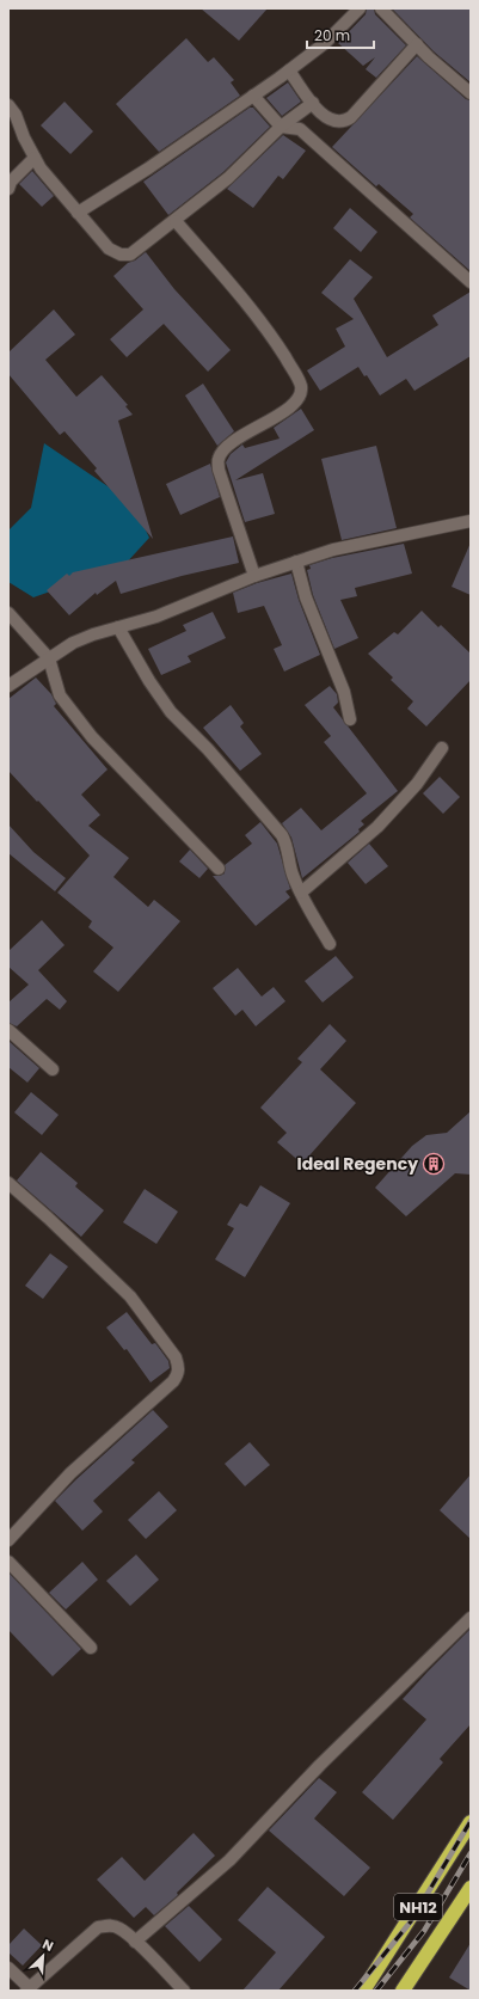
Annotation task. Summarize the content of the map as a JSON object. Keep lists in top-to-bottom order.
{
  "streets": {
    "highway": ["NH12"]
  },
  "places": {
    "building": ["Ideal Regency"]
  },
  "scale_bar": "20 m",
  "north": "top right"
}
